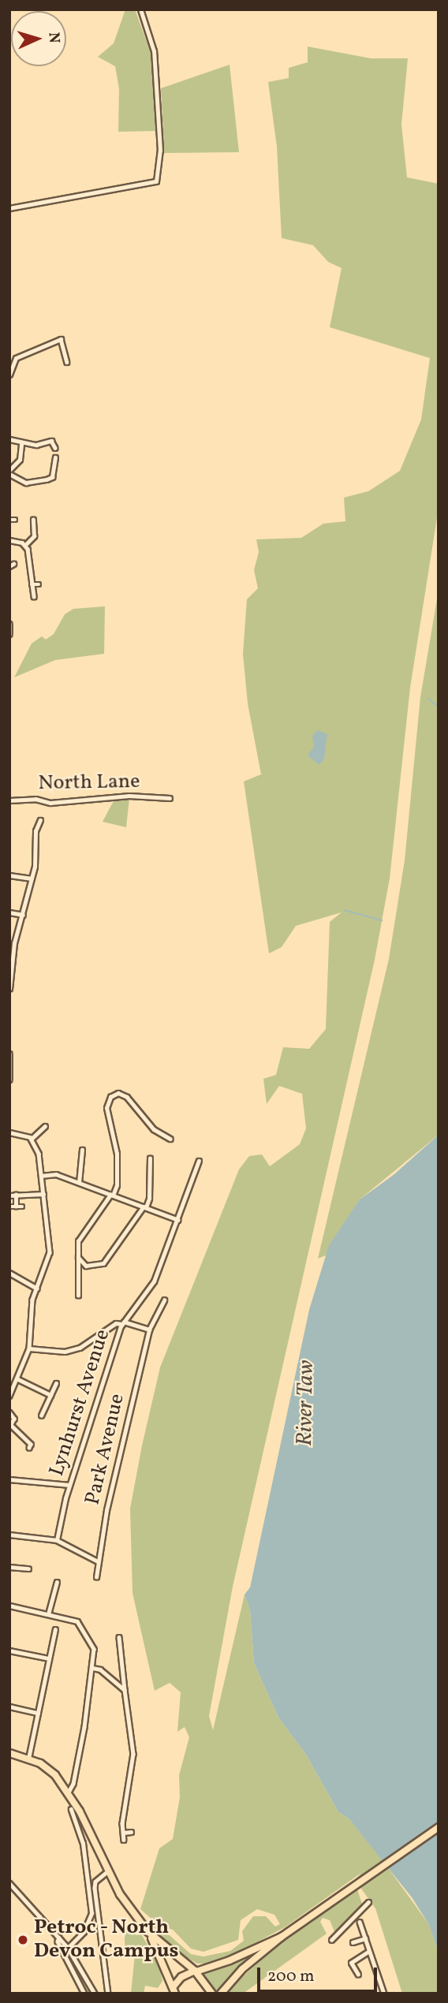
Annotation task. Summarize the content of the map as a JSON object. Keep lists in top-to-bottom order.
{
  "streets": {
    "street": ["North Lane", "Lynhurst Avenue", "Park Avenue"]
  },
  "water": ["River Taw"],
  "places": ["Petroc - North Devon Campus"],
  "scale_bar": "200 m",
  "north": "right"
}
